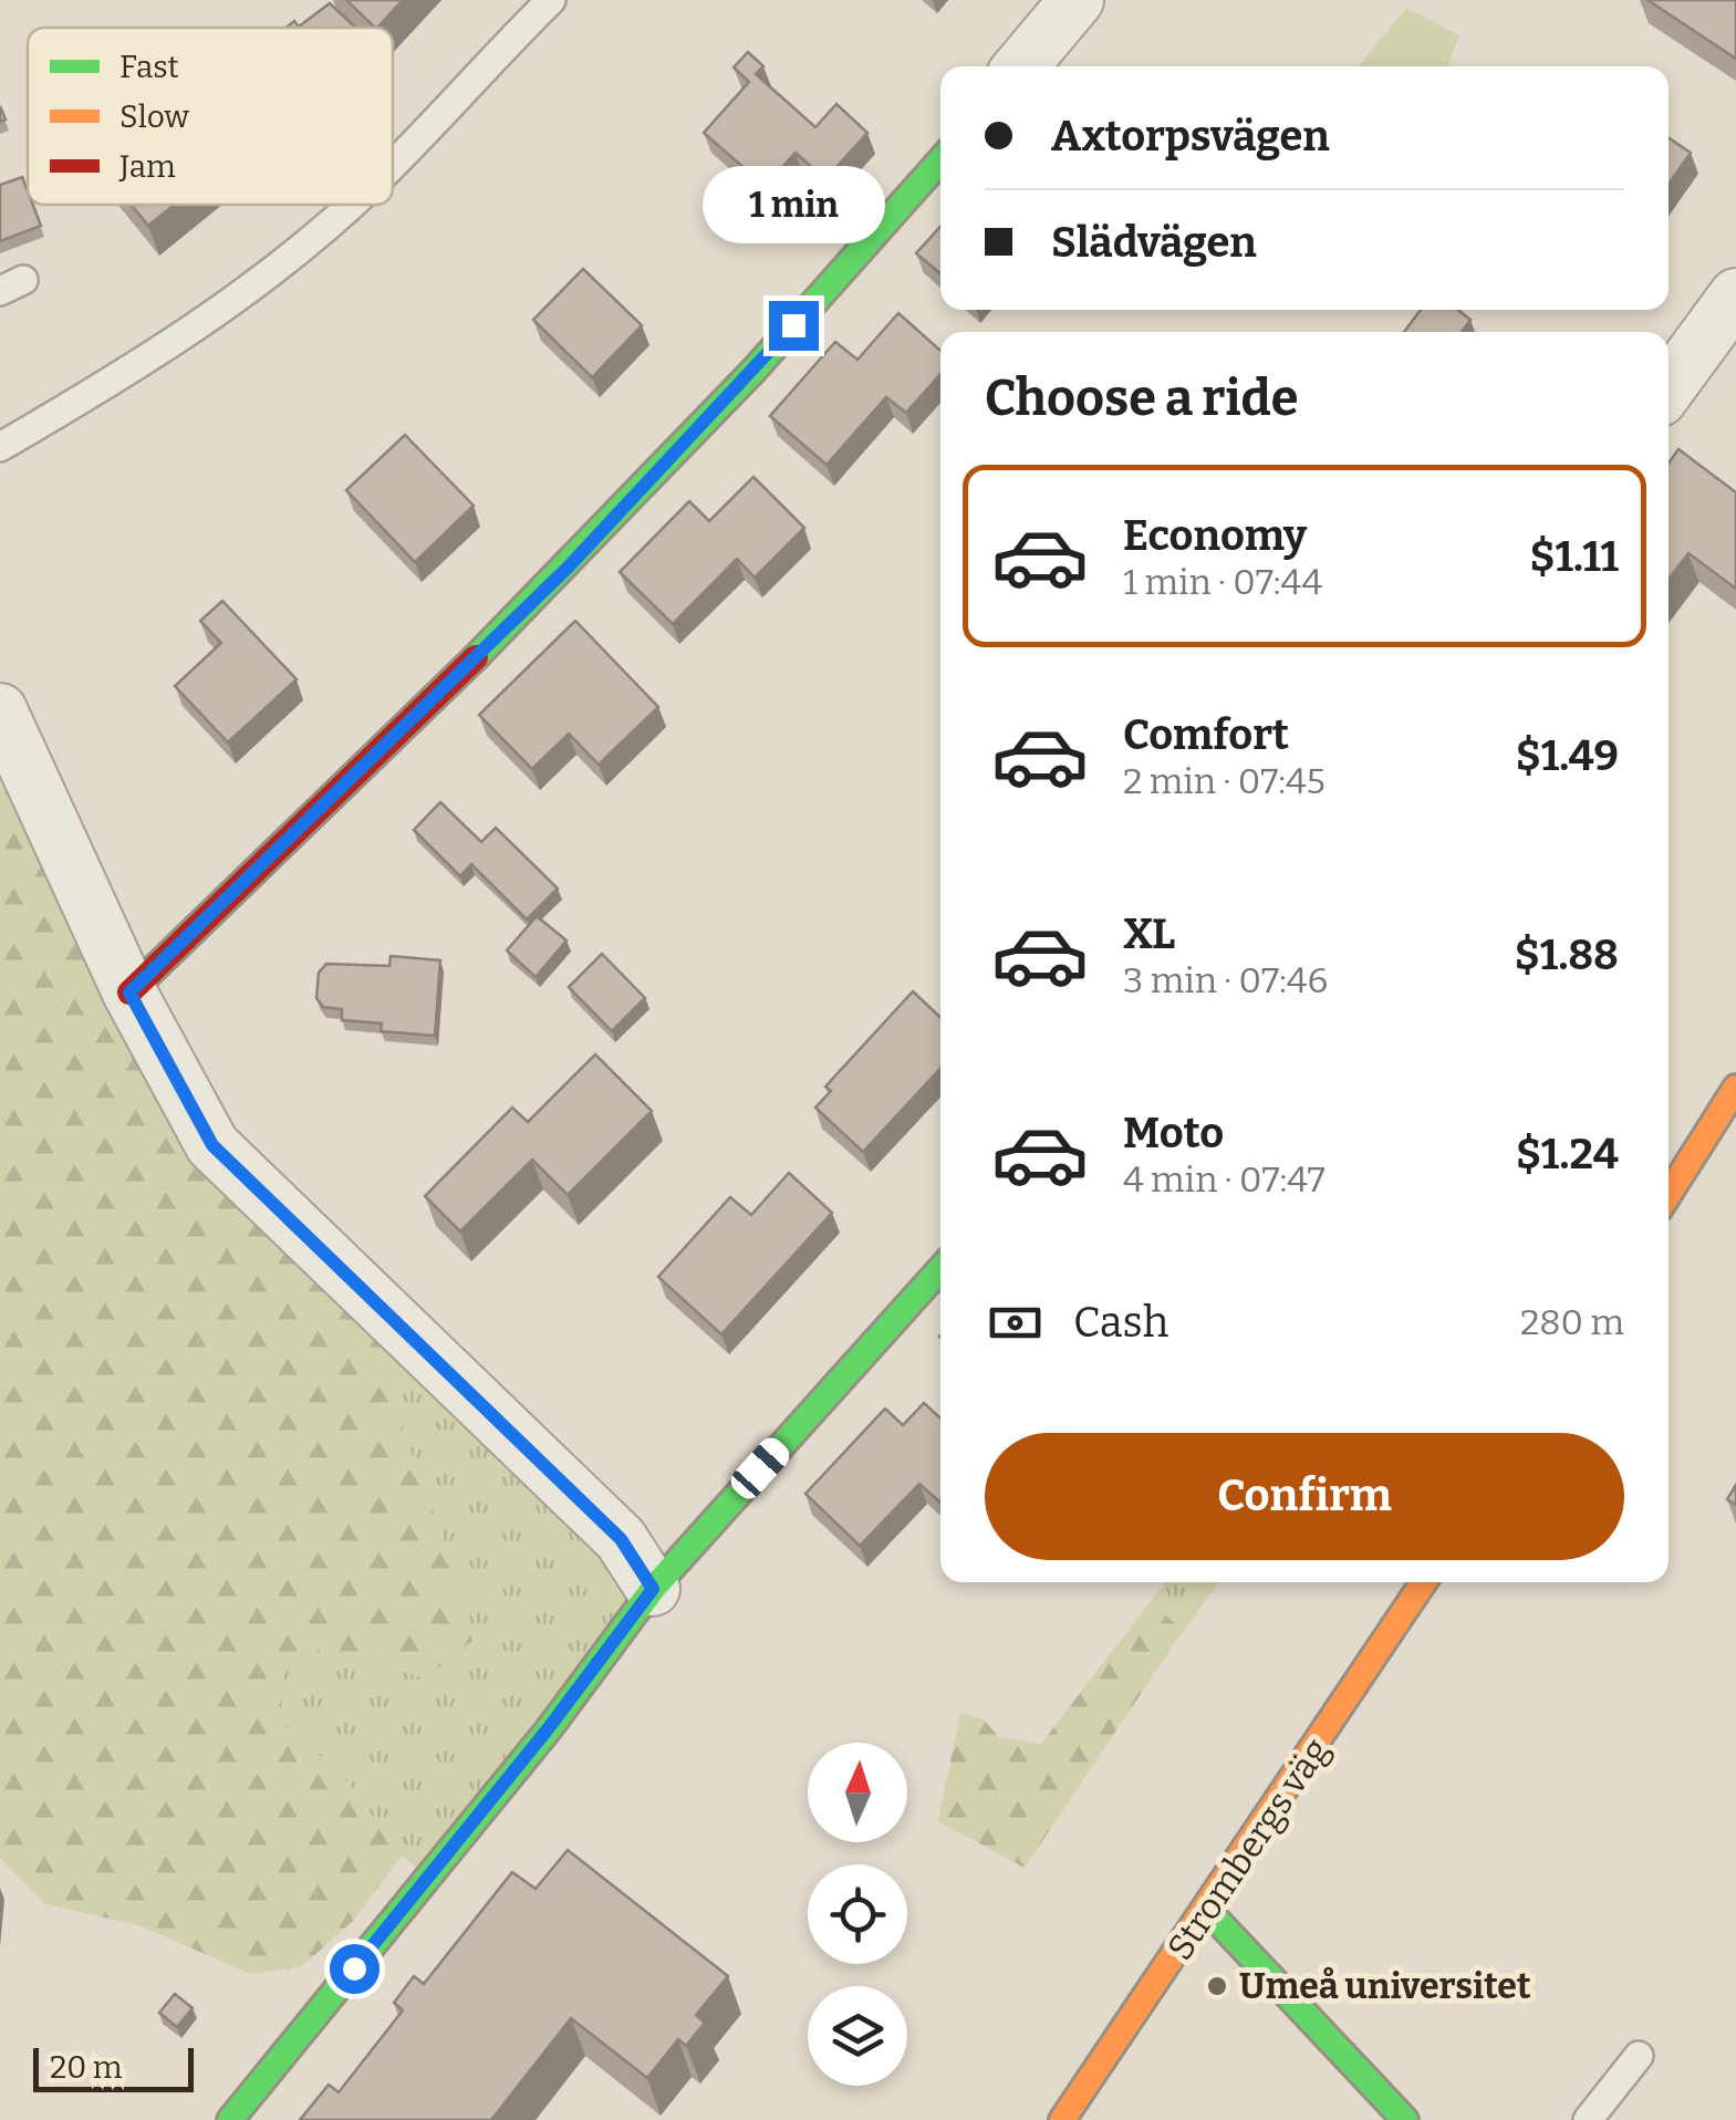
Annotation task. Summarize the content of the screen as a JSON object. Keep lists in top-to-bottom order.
{
  "streets": {
    "street": ["Strombergs väg"]
  },
  "places": ["Umeå universitet"],
  "legend": ["Fast", "Slow", "Jam"],
  "scale_bar": "20 m",
  "north": "top",
  "page": {
    "banner": ["Axtorpsvägen", "Slädvägen"],
    "bubble": "1 min",
    "heading": "Choose a ride",
    "list": [
      {
        "name": "Economy",
        "note": "1 min · 07:44",
        "value": "$1.11"
      },
      {
        "name": "Comfort",
        "note": "2 min · 07:45",
        "value": "$1.49"
      },
      {
        "name": "XL",
        "note": "3 min · 07:46",
        "value": "$1.88"
      },
      {
        "name": "Moto",
        "note": "4 min · 07:47",
        "value": "$1.24"
      }
    ],
    "pay": ["Cash", "280 m"],
    "buttons": "Confirm",
    "scale": "20 m"
  }
}
